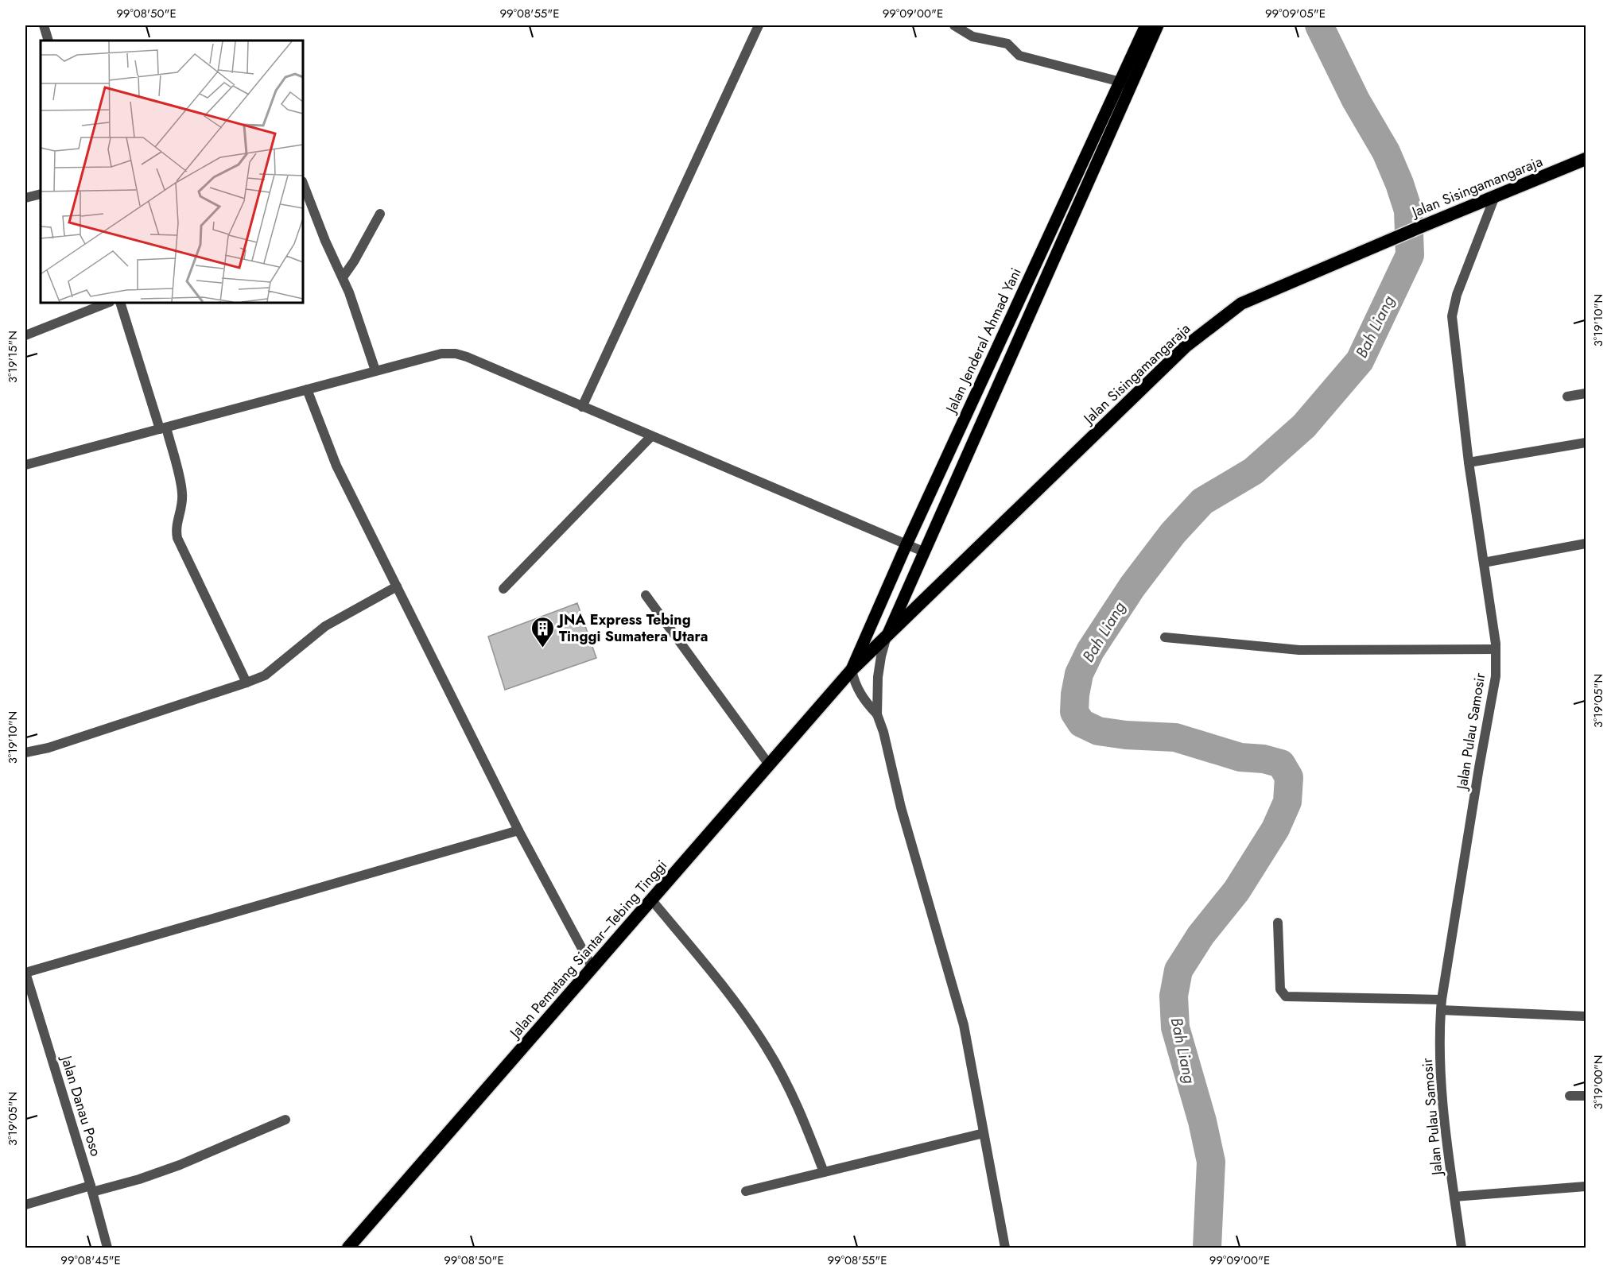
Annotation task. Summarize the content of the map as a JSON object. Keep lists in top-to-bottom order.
{
  "streets": {
    "highway": ["Jalan Sisingamangaraja", "Jalan Pematang Siantar–Tebing Tinggi"],
    "main road": ["Jalan Jenderal Ahmad Yani"],
    "street": ["Jalan Pulau Samosir", "Jalan Danau Poso"]
  },
  "crossings": [
    ["Jalan Sisingamangaraja", "Jalan Jenderal Ahmad Yani"],
    ["Jalan Sisingamangaraja", "Jalan Pulau Samosir"],
    ["Jalan Sisingamangaraja", "Jalan Pematang Siantar–Tebing Tinggi"],
    ["Jalan Jenderal Ahmad Yani", "Jalan Pematang Siantar–Tebing Tinggi"]
  ],
  "water": ["Bah Liang"],
  "places": {
    "building": ["JNA Express Tebing Tinggi Sumatera Utara"]
  },
  "coordinates": [
    "99°08'50\"E",
    "99°08'55\"E",
    "99°09'00\"E",
    "99°09'05\"E",
    "3°19'10\"N",
    "3°19'15\"N",
    "3°19'05\"N",
    "3°19'00\"N",
    "99°08'45\"E"
  ]
}
